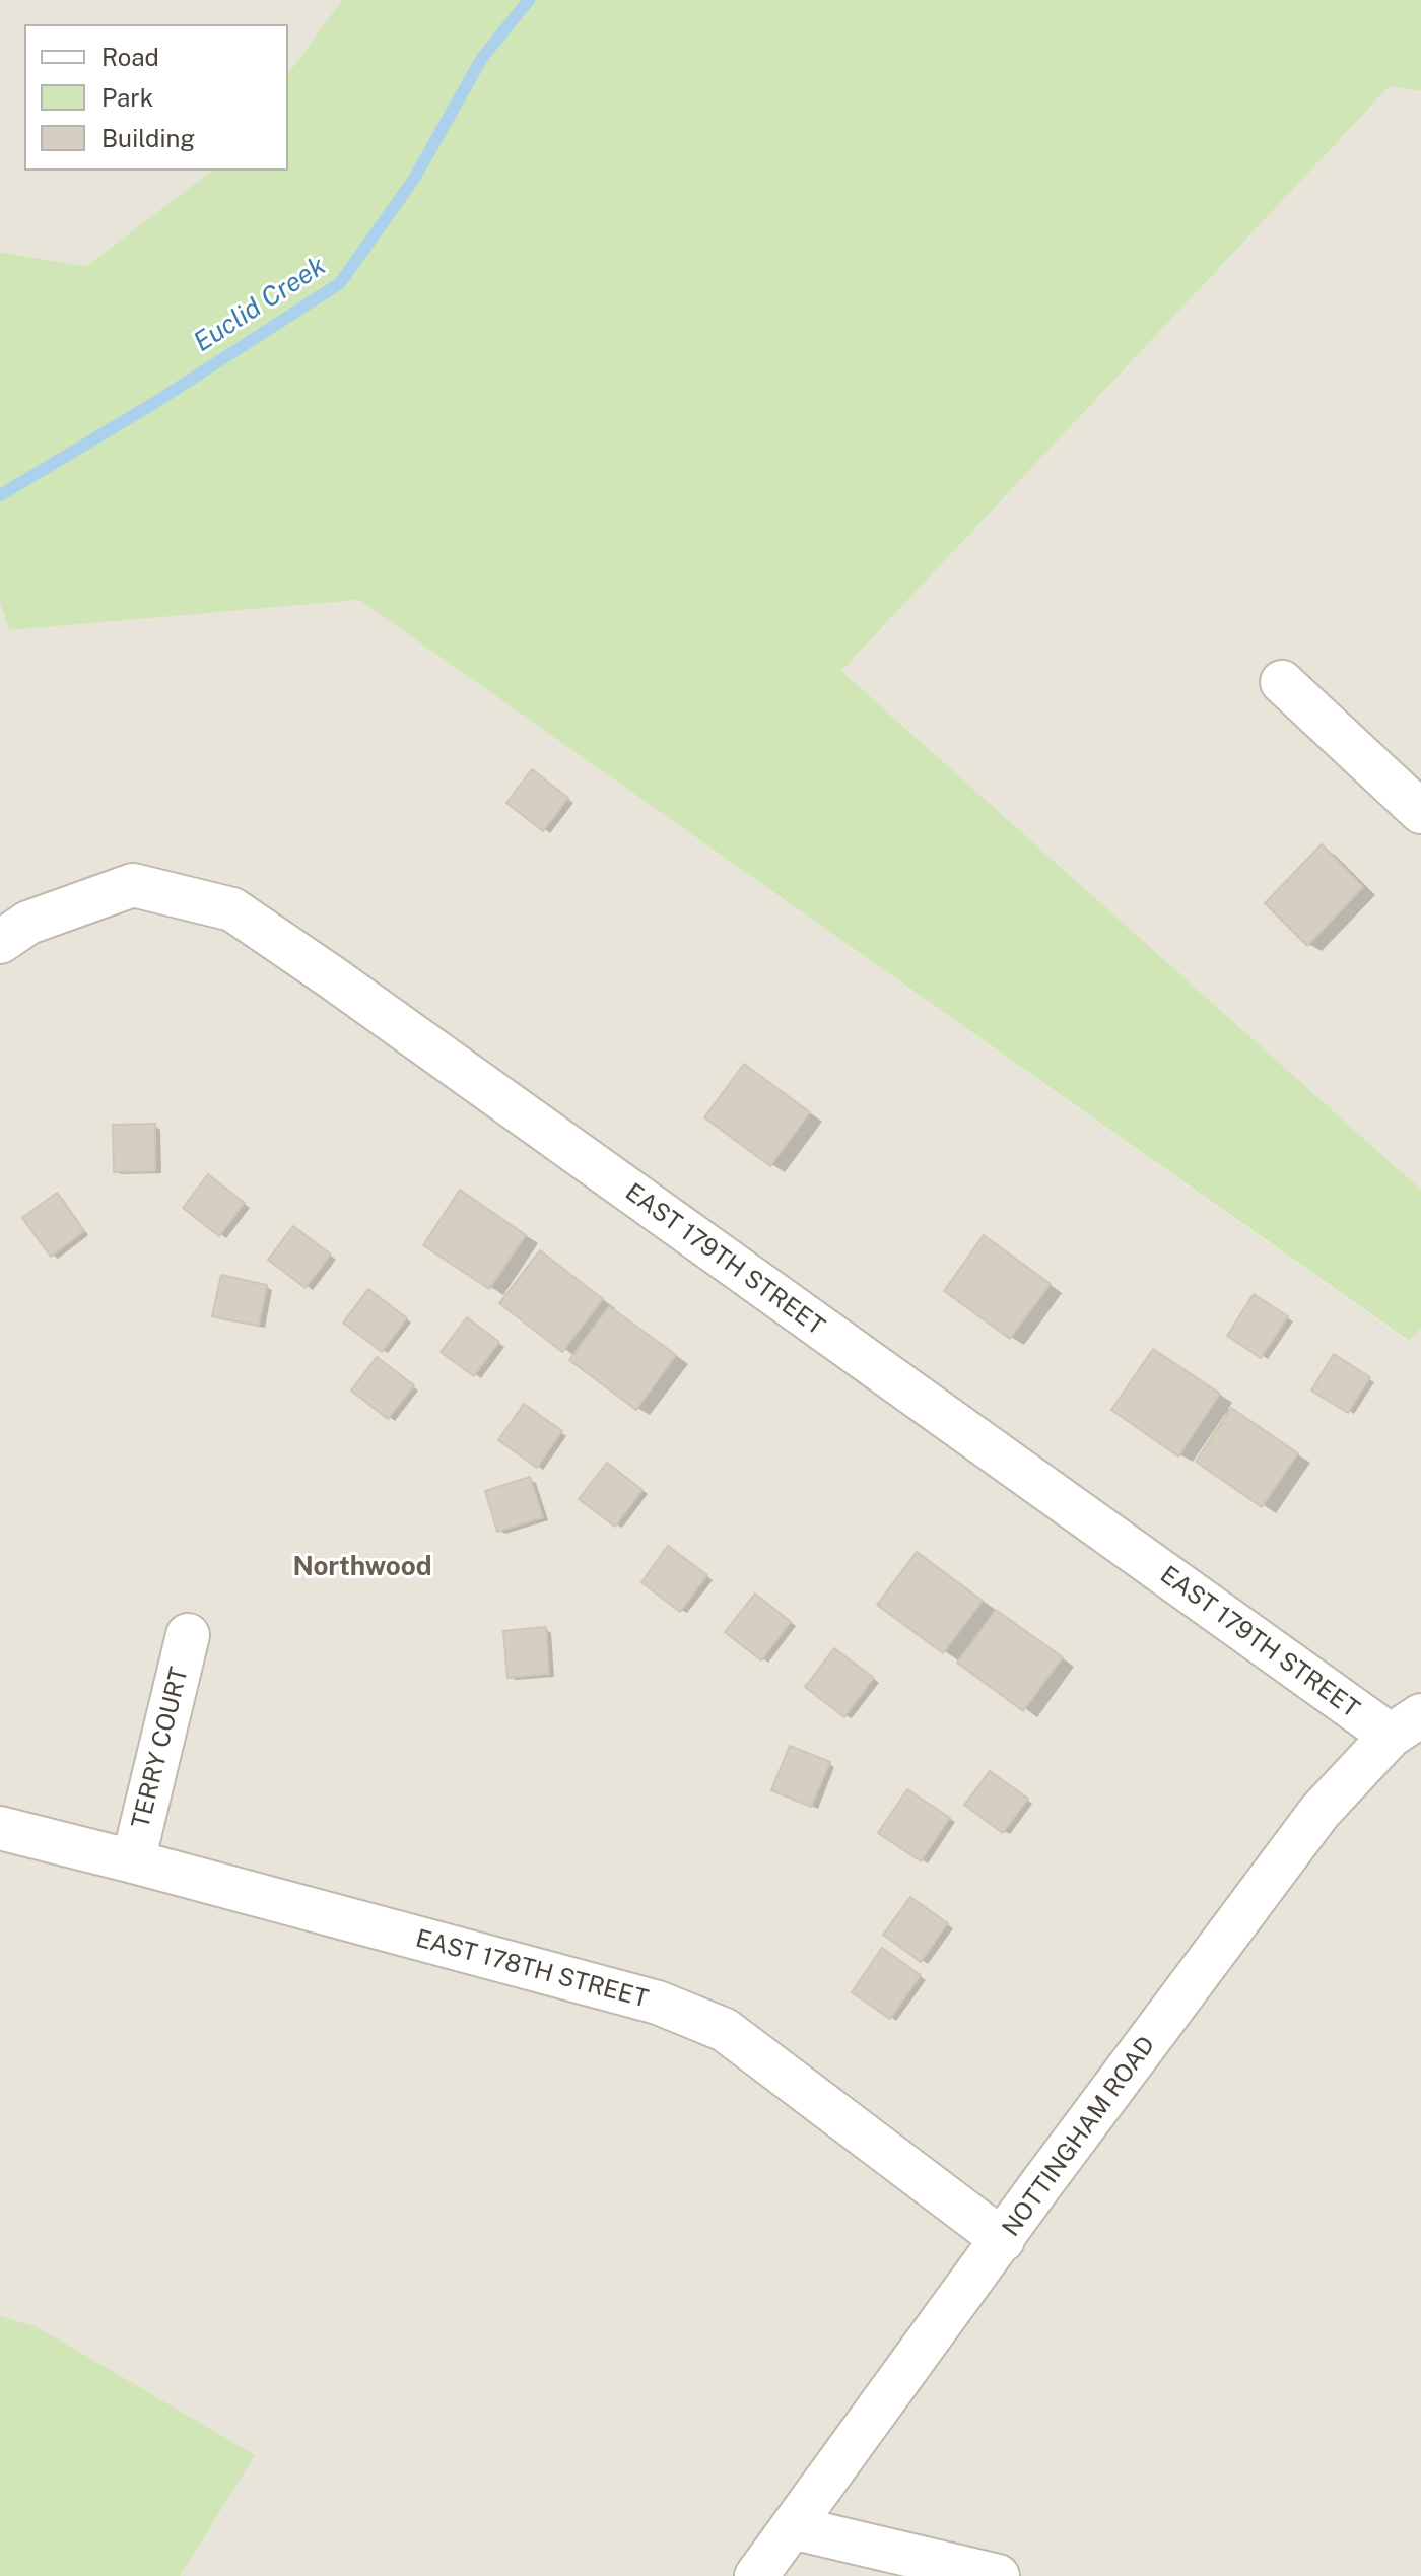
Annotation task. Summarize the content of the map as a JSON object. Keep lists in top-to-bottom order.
{
  "streets": {
    "street": [
      "EAST 179TH STREET",
      "TERRY COURT",
      "EAST 178TH STREET",
      "NOTTINGHAM ROAD"
    ]
  },
  "crossings": [
    ["EAST 179TH STREET", "NOTTINGHAM ROAD"],
    ["TERRY COURT", "EAST 178TH STREET"],
    ["EAST 178TH STREET", "NOTTINGHAM ROAD"]
  ],
  "districts": ["Northwood"],
  "water": ["Euclid Creek"],
  "legend": ["Road", "Park", "Building"]
}
